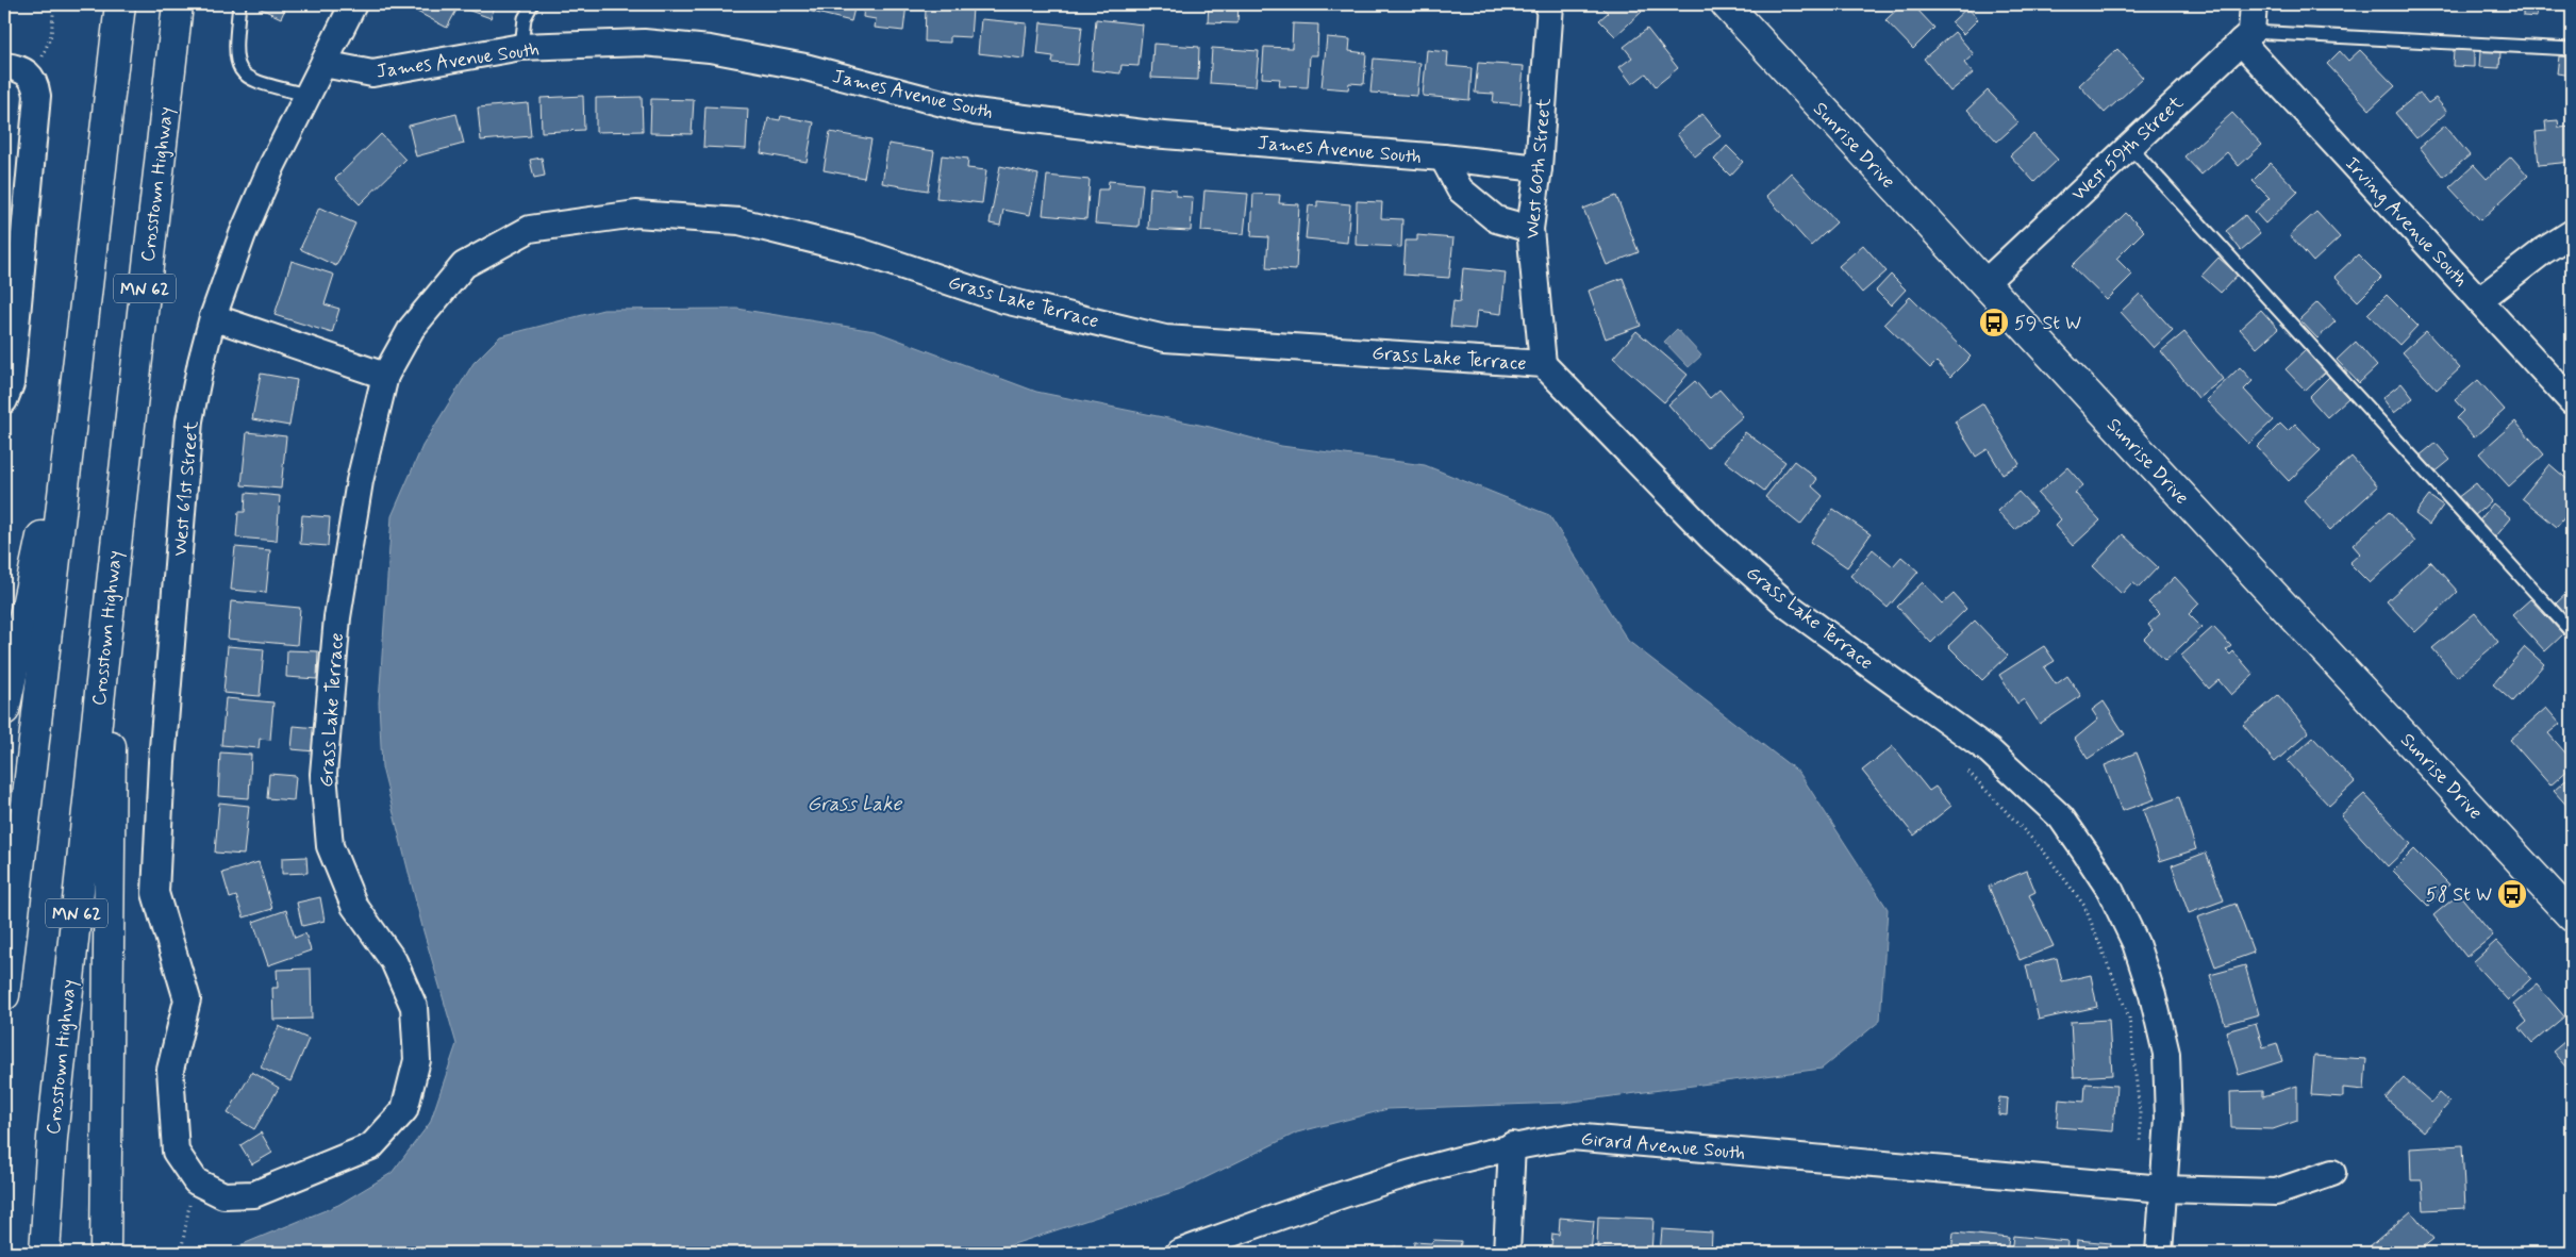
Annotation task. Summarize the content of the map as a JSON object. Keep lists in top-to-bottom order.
{
  "streets": {
    "main road": ["Sunrise Drive", "Crosstown Highway", "MN 62"],
    "street": [
      "James Avenue South",
      "West 59th Street",
      "West 60th Street",
      "Irving Avenue South",
      "Grass Lake Terrace",
      "West 61st Street",
      "Girard Avenue South"
    ]
  },
  "crossings": [
    ["James Avenue South", "West 60th Street"],
    ["James Avenue South", "West 61st Street"],
    ["Sunrise Drive", "West 59th Street"],
    ["West 59th Street", "Irving Avenue South"],
    ["West 60th Street", "Grass Lake Terrace"],
    ["Grass Lake Terrace", "West 61st Street"],
    ["Grass Lake Terrace", "Girard Avenue South"]
  ],
  "water": ["Grass Lake"],
  "places": {
    "bus stop": ["59 St W", "58 St W"]
  }
}
